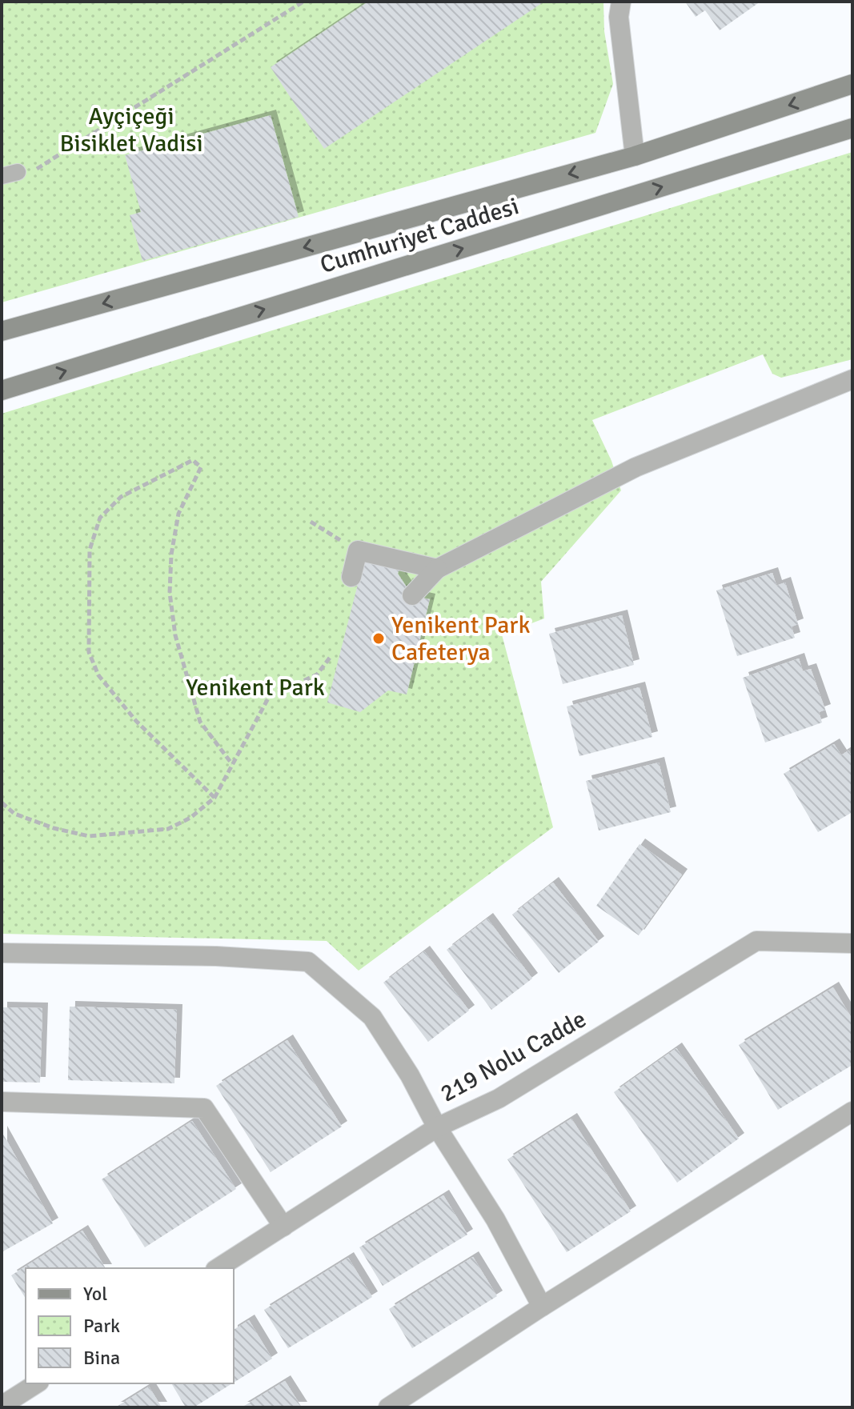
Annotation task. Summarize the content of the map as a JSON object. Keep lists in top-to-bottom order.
{
  "streets": {
    "street": ["Cumhuriyet Caddesi", "219 Nolu Cadde"]
  },
  "parks": ["Ayçiçeği Bisiklet Vadisi", "Yenikent Park"],
  "places": ["Yenikent Park Cafeterya"],
  "legend": ["Yol", "Park", "Bina"]
}
